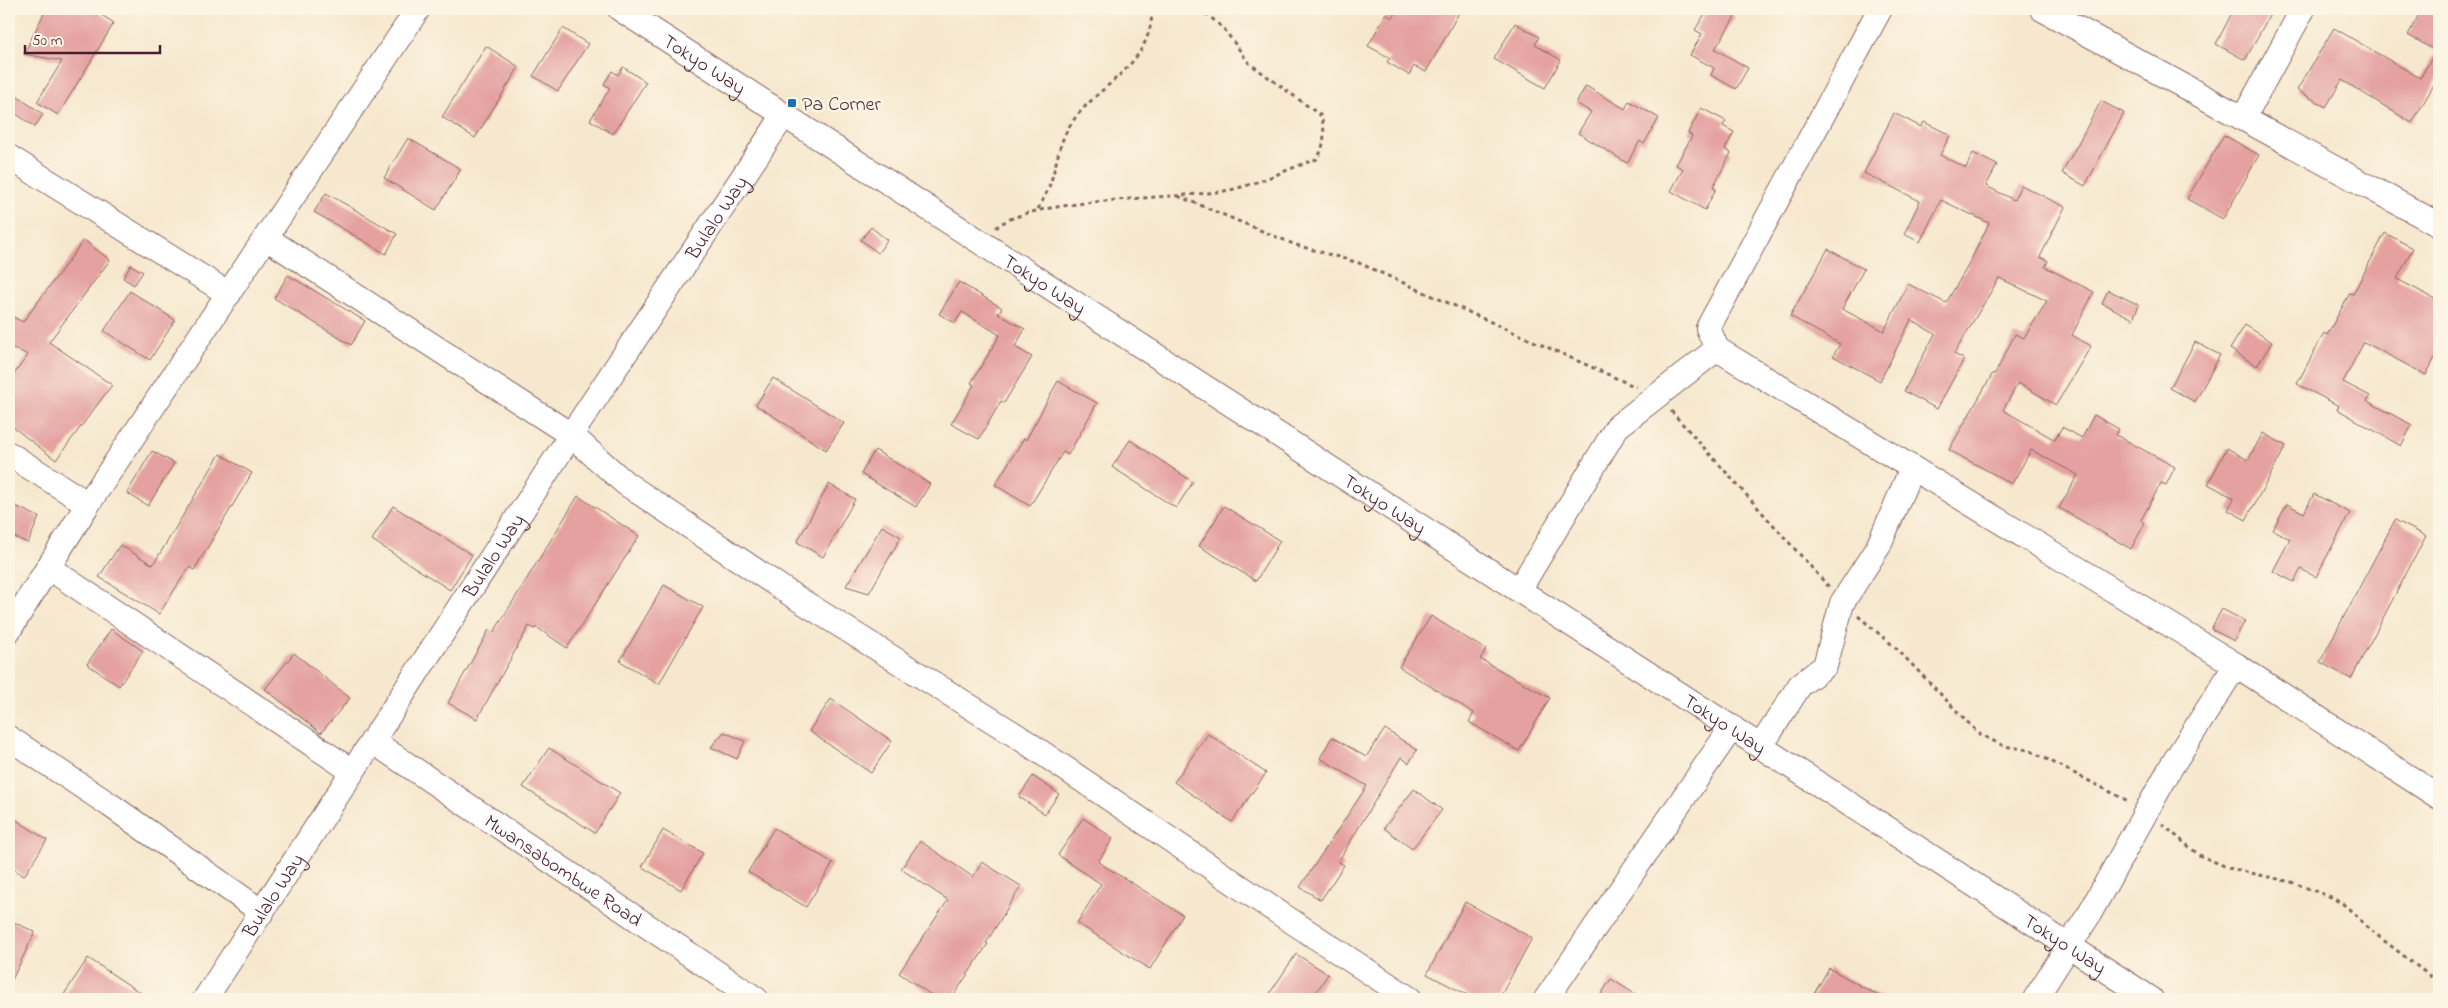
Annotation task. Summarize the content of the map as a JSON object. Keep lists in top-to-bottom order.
{
  "streets": {
    "street": ["Tokyo Way", "Bulalo Way", "Mwansabombwe Road"]
  },
  "crossings": [
    ["Tokyo Way", "Bulalo Way"],
    ["Bulalo Way", "Mwansabombwe Road"]
  ],
  "places": {
    "transit": ["Pa Corner"]
  },
  "scale_bar": "50 m"
}
